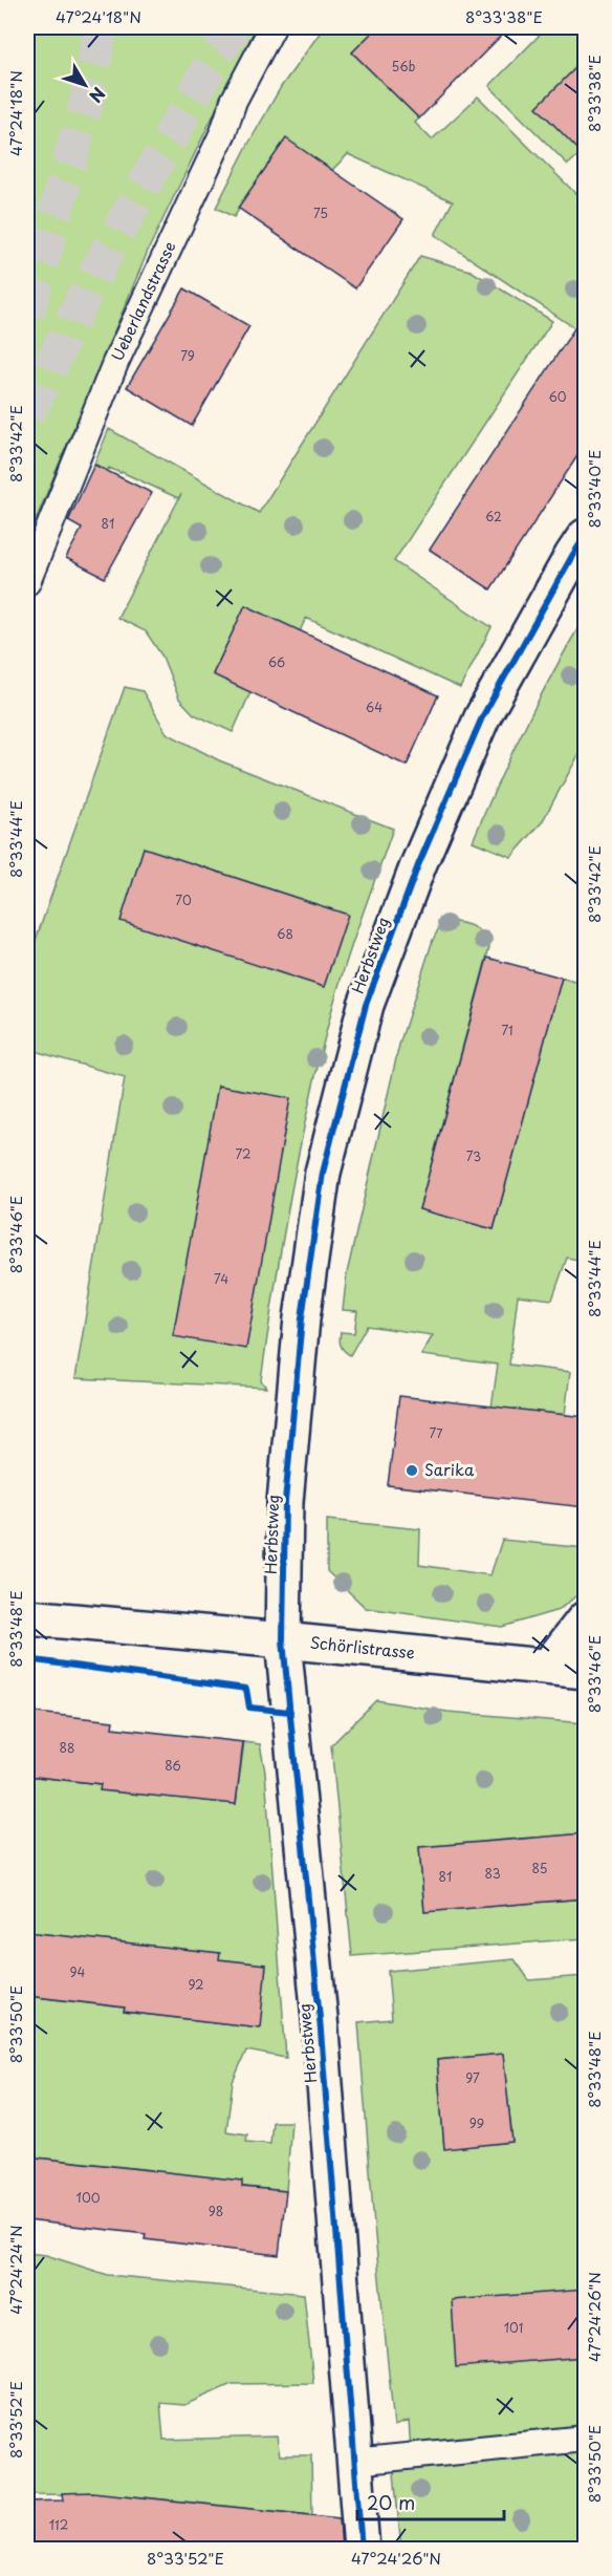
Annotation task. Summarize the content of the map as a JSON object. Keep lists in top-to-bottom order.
{
  "streets": {
    "street": ["Herbstweg", "Schörlistrasse"],
    "lane": ["Ueberlandstrasse"]
  },
  "crossings": [
    ["Herbstweg", "Schörlistrasse"]
  ],
  "places": ["Sarika"],
  "house_numbers": [
    "56b",
    "75",
    "79",
    "60",
    "62",
    "81",
    "66",
    "64",
    "70",
    "68",
    "71",
    "72",
    "73",
    "74",
    "77",
    "88",
    "86",
    "85",
    "83",
    "81",
    "94",
    "92",
    "97",
    "99",
    "100",
    "98",
    "101",
    "112"
  ],
  "scale_bar": "20 m",
  "north": "bottom right",
  "coordinates": [
    "47°24'18\"N",
    "8°33'38\"E",
    "8°33'42\"E",
    "8°33'40\"E",
    "8°33'44\"E",
    "8°33'46\"E",
    "8°33'48\"E",
    "8°33'50\"E",
    "47°24'24\"N",
    "47°24'26\"N",
    "8°33'52\"E"
  ]
}
